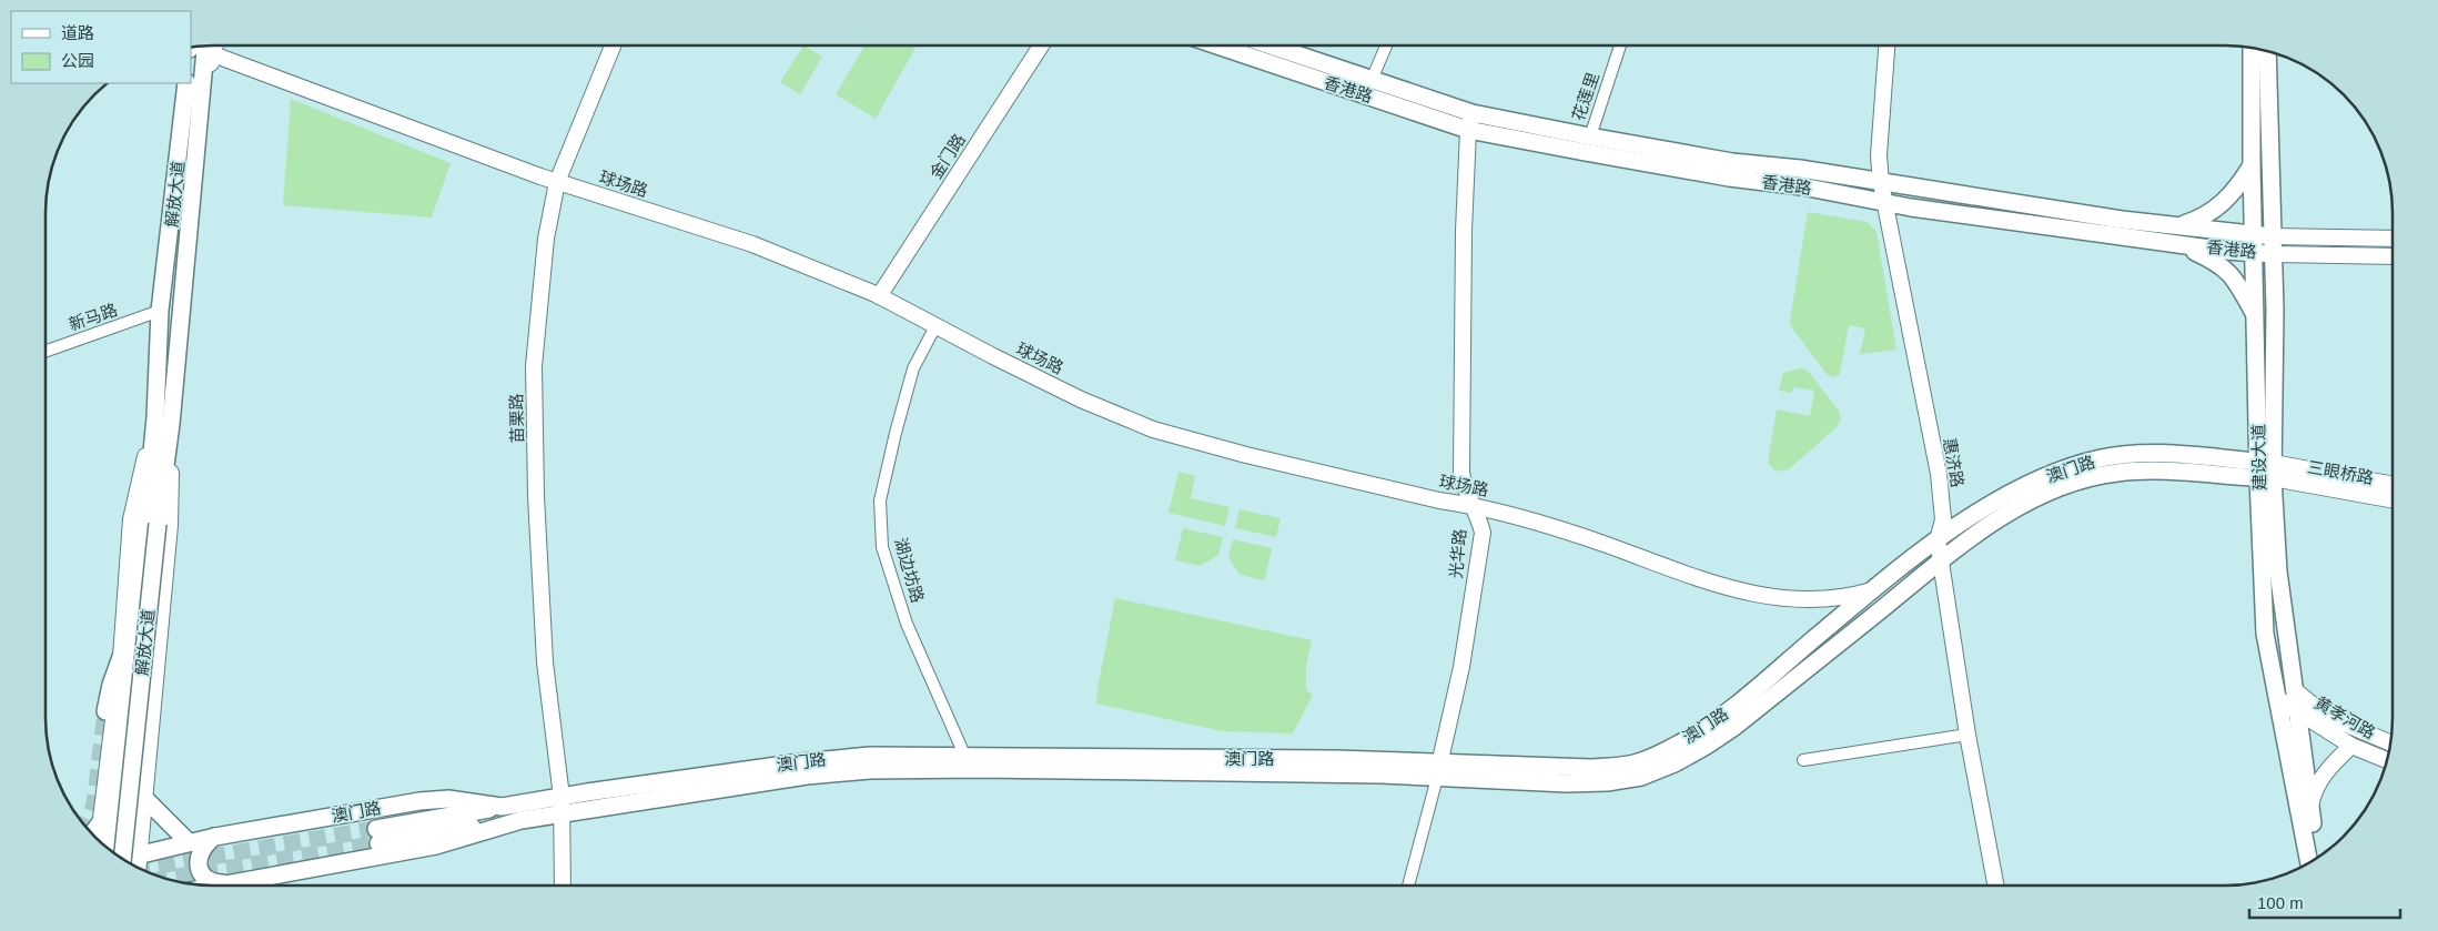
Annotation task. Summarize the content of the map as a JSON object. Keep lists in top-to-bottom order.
{
  "streets": {
    "main road": [
      "香港路",
      "解放大道",
      "建设大道",
      "澳门路"
    ],
    "street": [
      "花莲里",
      "金门路",
      "球场路",
      "新马路",
      "苗栗路",
      "惠济路",
      "三眼桥路",
      "光华路",
      "湖边坊路",
      "黄孝河路"
    ]
  },
  "crossings": [
    ["香港路", "花莲里"],
    ["香港路", "建设大道"],
    ["香港路", "惠济路"],
    ["香港路", "光华路"],
    ["金门路", "球场路"],
    ["球场路", "解放大道"],
    ["球场路", "苗栗路"],
    ["球场路", "澳门路"],
    ["球场路", "光华路"],
    ["球场路", "湖边坊路"],
    ["解放大道", "新马路"],
    ["解放大道", "澳门路"],
    ["苗栗路", "澳门路"],
    ["建设大道", "澳门路"],
    ["建设大道", "三眼桥路"],
    ["建设大道", "黄孝河路"],
    ["惠济路", "澳门路"],
    ["澳门路", "三眼桥路"],
    ["澳门路", "光华路"],
    ["澳门路", "湖边坊路"]
  ],
  "legend": ["道路", "公园"],
  "scale_bar": "100 m"
}
